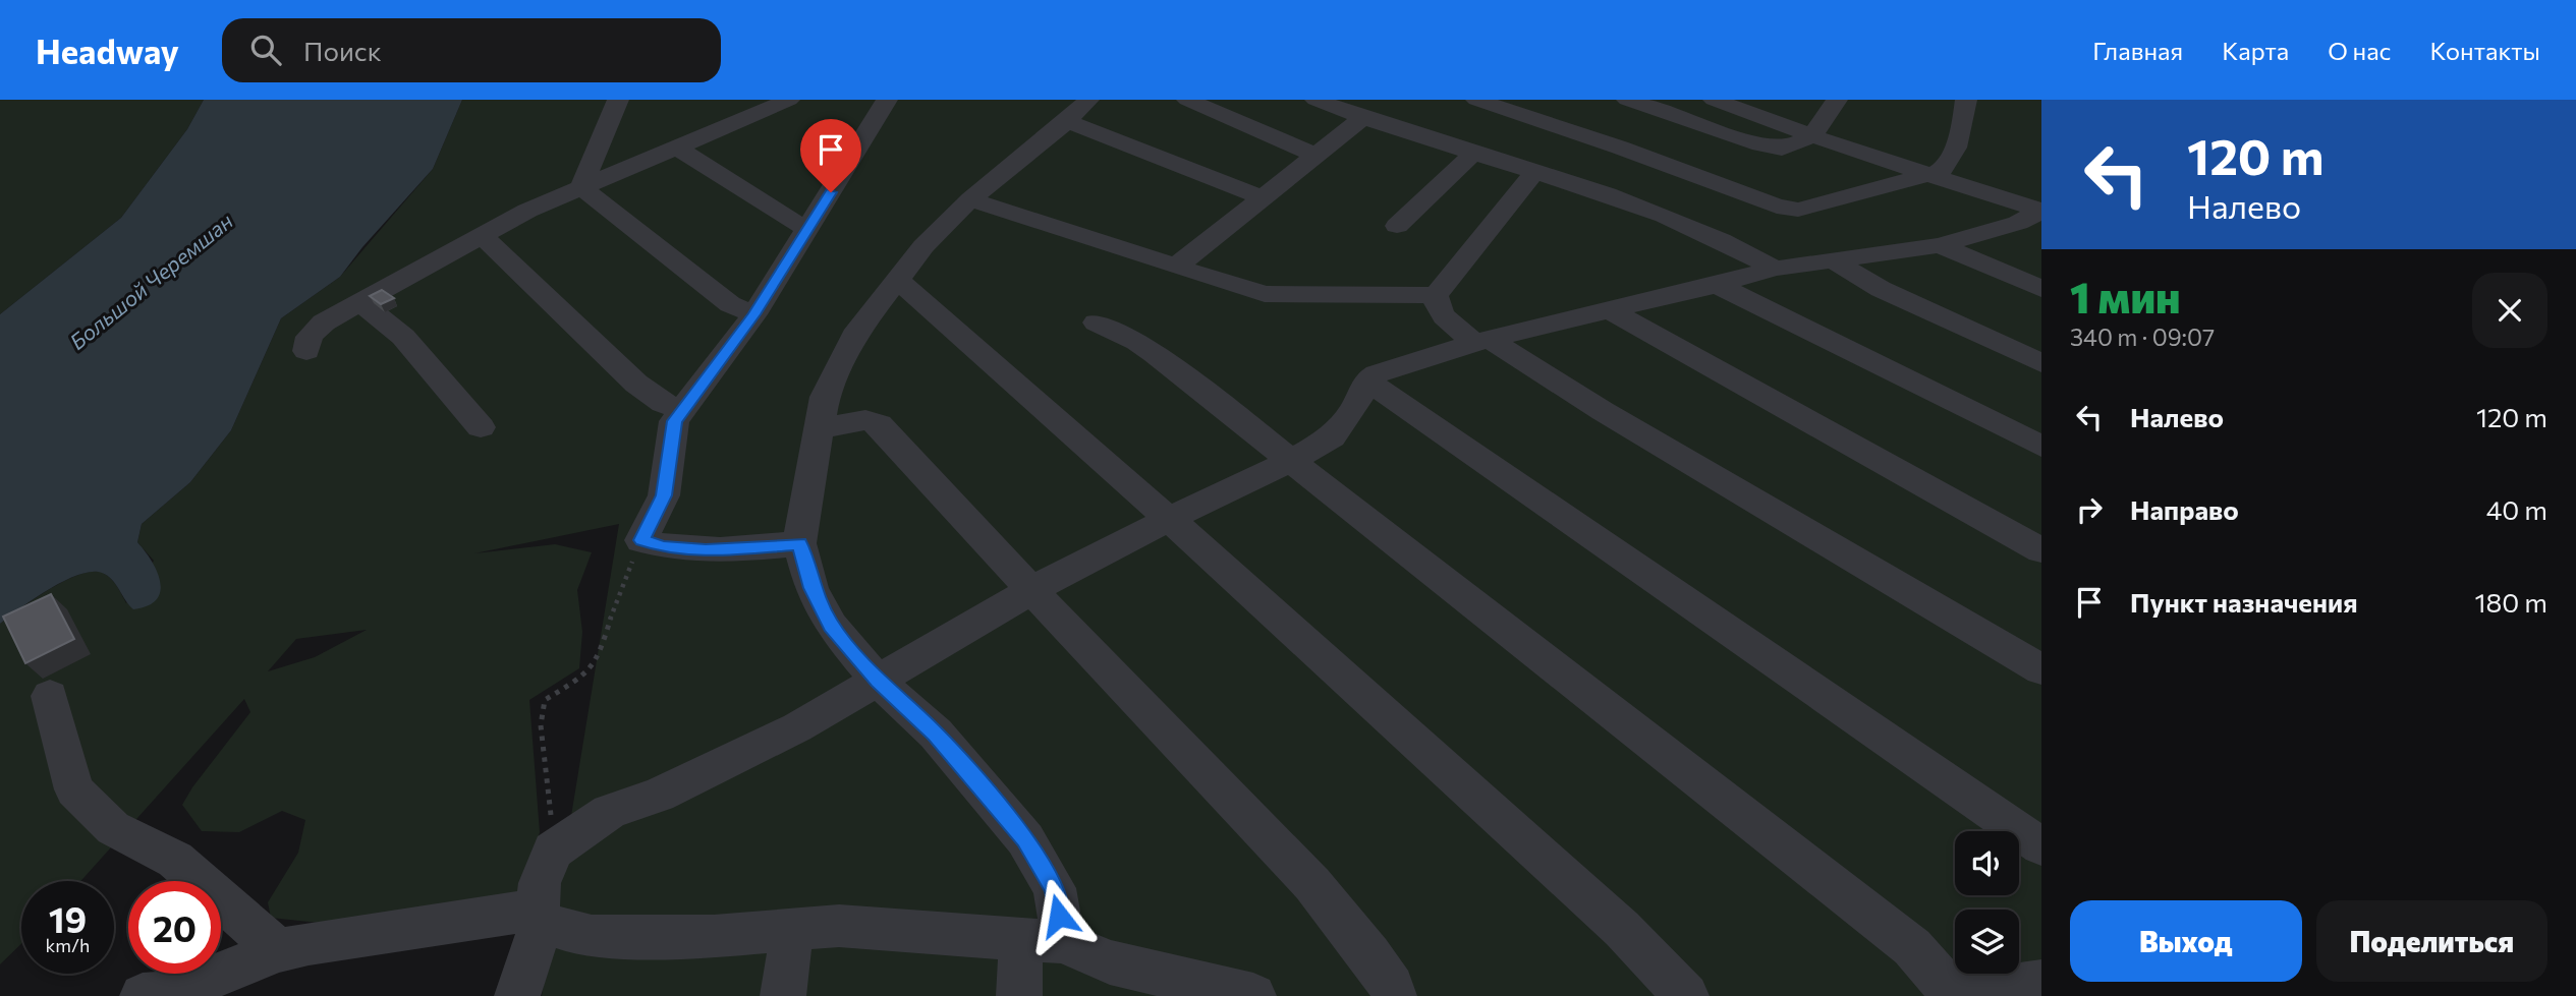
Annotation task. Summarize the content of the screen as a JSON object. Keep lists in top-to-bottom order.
{
  "water": ["Большой Черемшан"],
  "page": {
    "header": "Headway",
    "search": "Поиск",
    "nav": [
      "Главная",
      "Карта",
      "О нас",
      "Контакты"
    ],
    "turn": ["120 m", "Налево"],
    "heading": ["1 мин", "340 m · 09:07"],
    "list": [
      {
        "name": "Налево",
        "value": "120 m"
      },
      {
        "name": "Направо",
        "value": "40 m"
      },
      {
        "name": "Пункт назначения",
        "value": "180 m"
      }
    ],
    "speed": "19 km/h",
    "limit": "20",
    "buttons": ["Выход", "Поделиться"]
  }
}
